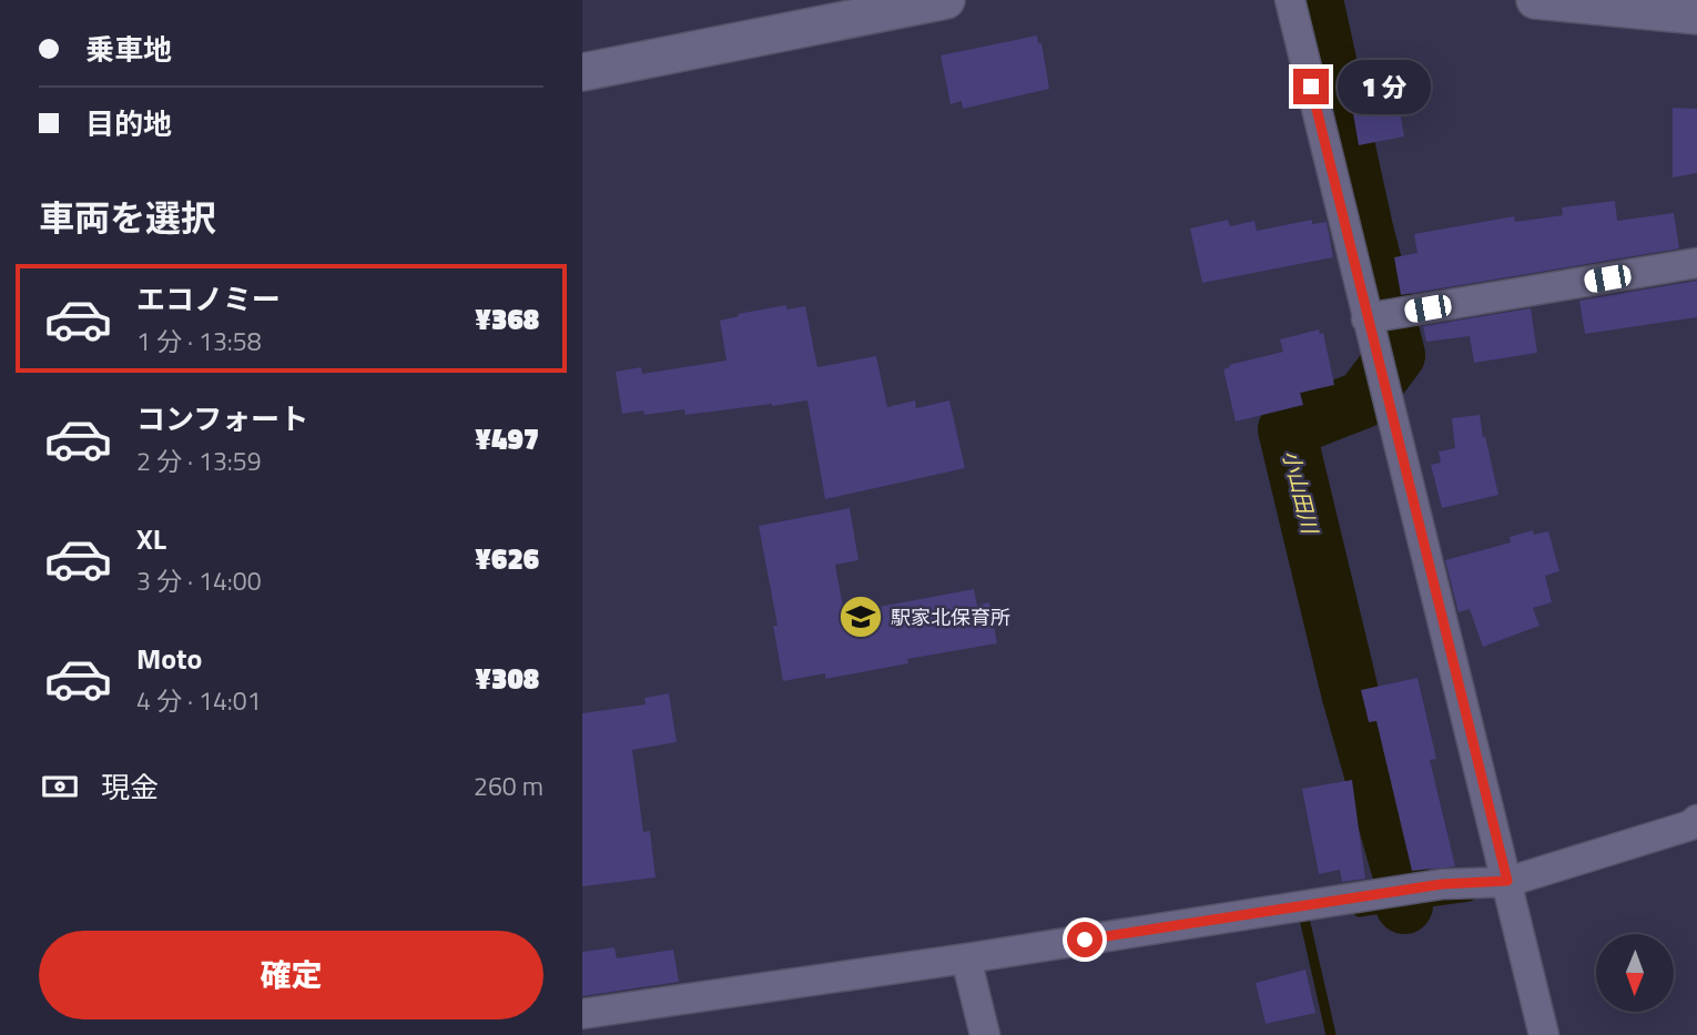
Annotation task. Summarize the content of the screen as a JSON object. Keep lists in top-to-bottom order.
{
  "water": ["小山田川"],
  "places": {
    "school or university": ["駅家北保育所"]
  },
  "north": "bottom",
  "page": {
    "banner": ["乗車地", "目的地"],
    "bubble": "1 分",
    "heading": "車両を選択",
    "list": [
      {
        "name": "エコノミー",
        "note": "1 分 · 13:58",
        "value": "¥368"
      },
      {
        "name": "コンフォート",
        "note": "2 分 · 13:59",
        "value": "¥497"
      },
      {
        "name": "XL",
        "note": "3 分 · 14:00",
        "value": "¥626"
      },
      {
        "name": "Moto",
        "note": "4 分 · 14:01",
        "value": "¥308"
      }
    ],
    "pay": ["現金", "260 m"],
    "buttons": "確定"
  }
}
